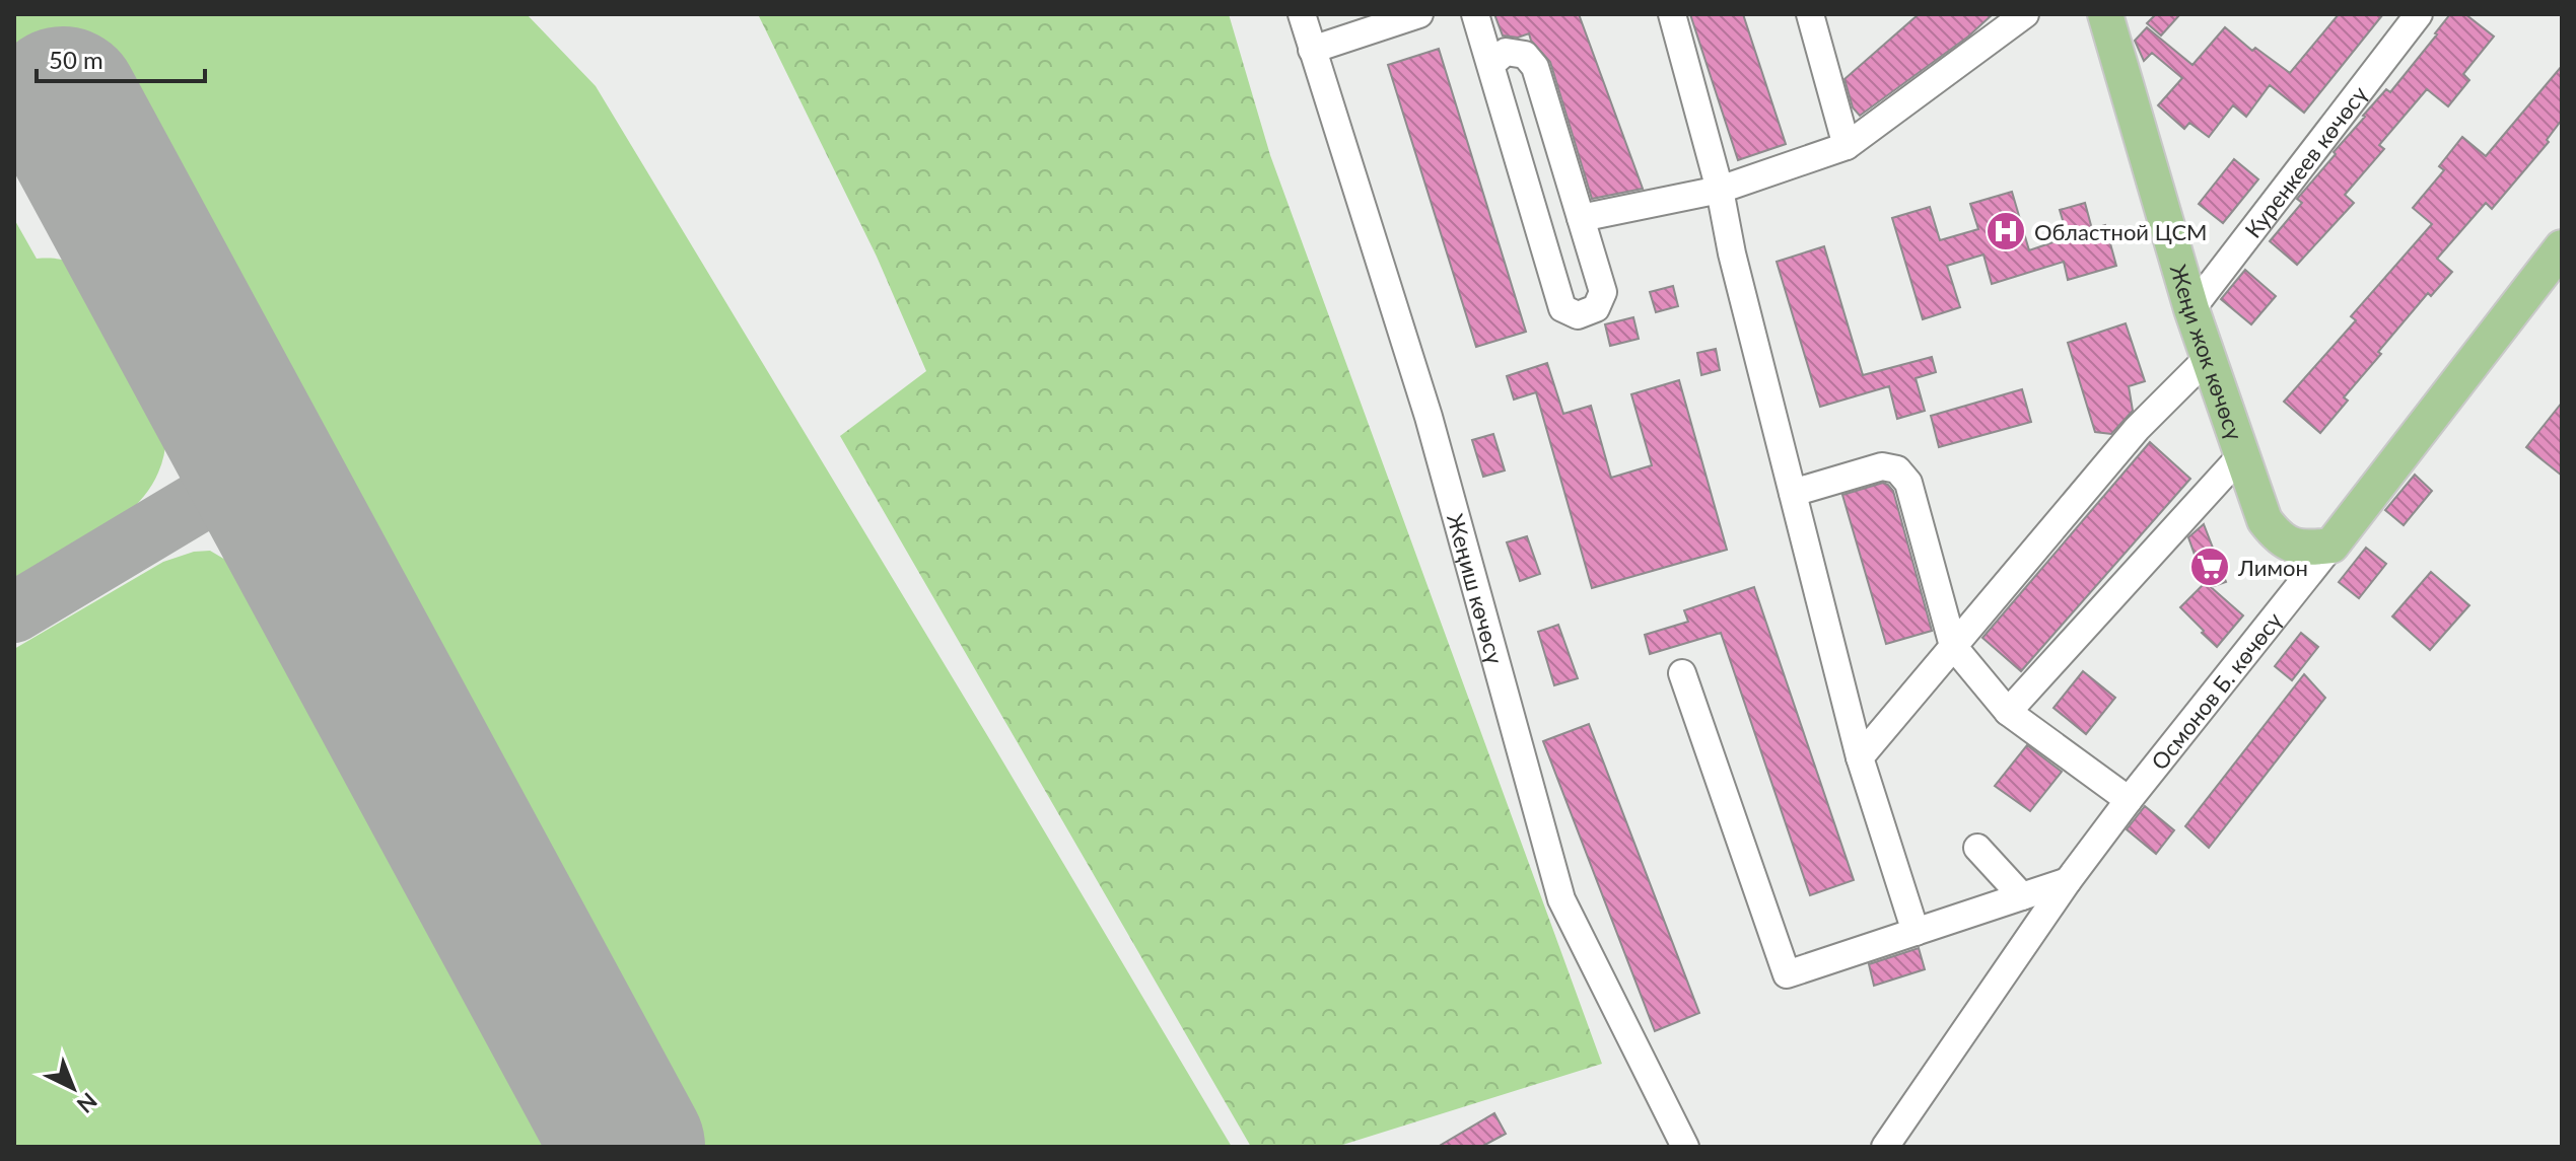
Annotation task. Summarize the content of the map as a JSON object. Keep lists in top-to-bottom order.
{
  "streets": {
    "main road": ["Жеңи жок көчөсү", "Осмонов Б. көчөсү"],
    "street": ["Куренкеев көчөсү", "Жеңиш көчөсү"]
  },
  "crossings": [
    ["Куренкеев көчөсү", "Жеңи жок көчөсү"],
    ["Жеңи жок көчөсү", "Осмонов Б. көчөсү"]
  ],
  "places": {
    "hospital": ["Областной ЦСМ"],
    "supermarket": ["Лимон"]
  },
  "scale_bar": "50 m",
  "north": "bottom right"
}
